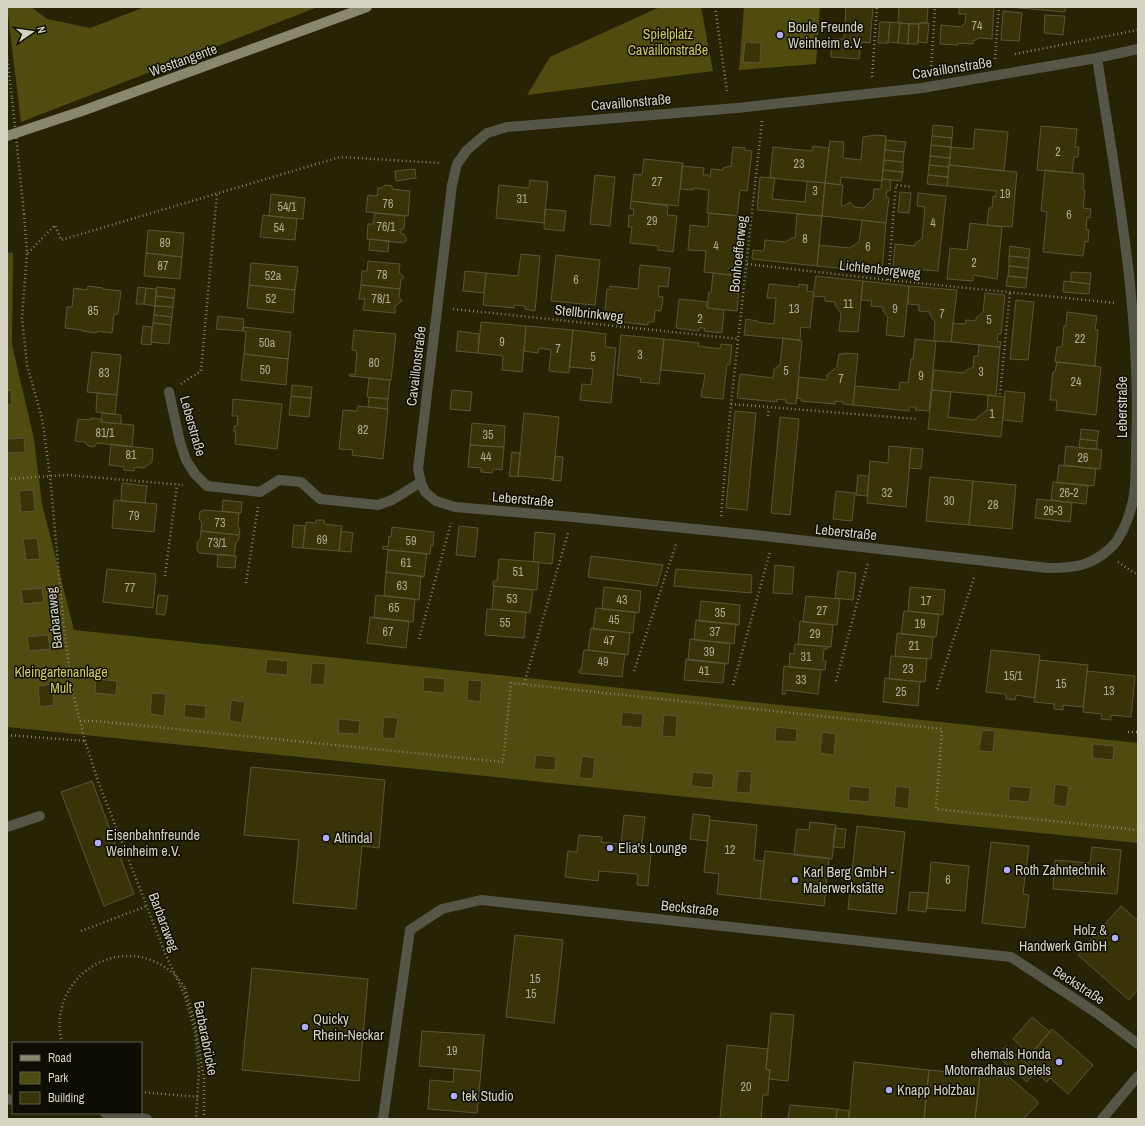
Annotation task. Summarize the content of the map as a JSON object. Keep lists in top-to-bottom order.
{
  "streets": {
    "main road": ["Westtangente"],
    "street": ["Cavaillonstraße", "Leberstraße", "Beckstraße"],
    "path": [
      "Bonhoefferweg",
      "Lichtenbergweg",
      "Stellbrinkweg",
      "Barbaraweg",
      "Barbarabrücke"
    ]
  },
  "crossings": [
    ["Cavaillonstraße", "Bonhoefferweg"],
    ["Cavaillonstraße", "Stellbrinkweg"],
    ["Cavaillonstraße", "Leberstraße"],
    ["Bonhoefferweg", "Lichtenbergweg"],
    ["Bonhoefferweg", "Stellbrinkweg"],
    ["Bonhoefferweg", "Leberstraße"],
    ["Lichtenbergweg", "Leberstraße"]
  ],
  "parks": ["Spielplatz Cavaillonstraße", "Kleingartenanlage Mult"],
  "places": [
    "Boule Freunde Weinheim e.V.",
    "Altindal",
    "Eisenbahnfreunde Weinheim e.V.",
    "Elia's Lounge",
    "Roth Zahntechnik",
    "Karl Berg GmbH - Malerwerkstätte",
    "Holz & Handwerk GmbH",
    "Quicky Rhein-Neckar",
    "ehemals Honda Motorradhaus Detels",
    "Knapp Holzbau",
    "tek Studio"
  ],
  "house_numbers": [
    "74",
    "2",
    "23",
    "27",
    "3",
    "19",
    "31",
    "76",
    "54/1",
    "6",
    "29",
    "4",
    "76/1",
    "54",
    "8",
    "89",
    "4",
    "6",
    "2",
    "87",
    "78",
    "52a",
    "6",
    "52",
    "78/1",
    "11",
    "13",
    "9",
    "85",
    "7",
    "2",
    "5",
    "22",
    "9",
    "50a",
    "7",
    "3",
    "5",
    "80",
    "50",
    "5",
    "3",
    "83",
    "9",
    "7",
    "24",
    "1",
    "82",
    "81/1",
    "35",
    "81",
    "44",
    "26",
    "32",
    "26-2",
    "30",
    "28",
    "26-3",
    "79",
    "73",
    "69",
    "59",
    "73/1",
    "61",
    "51",
    "63",
    "77",
    "53",
    "43",
    "17",
    "65",
    "27",
    "35",
    "45",
    "55",
    "19",
    "67",
    "37",
    "29",
    "47",
    "21",
    "39",
    "31",
    "49",
    "23",
    "41",
    "15/1",
    "33",
    "15",
    "13",
    "25",
    "12",
    "6",
    "15",
    "15",
    "19",
    "20"
  ],
  "legend": ["Road", "Park", "Building"],
  "north": "right"
}
